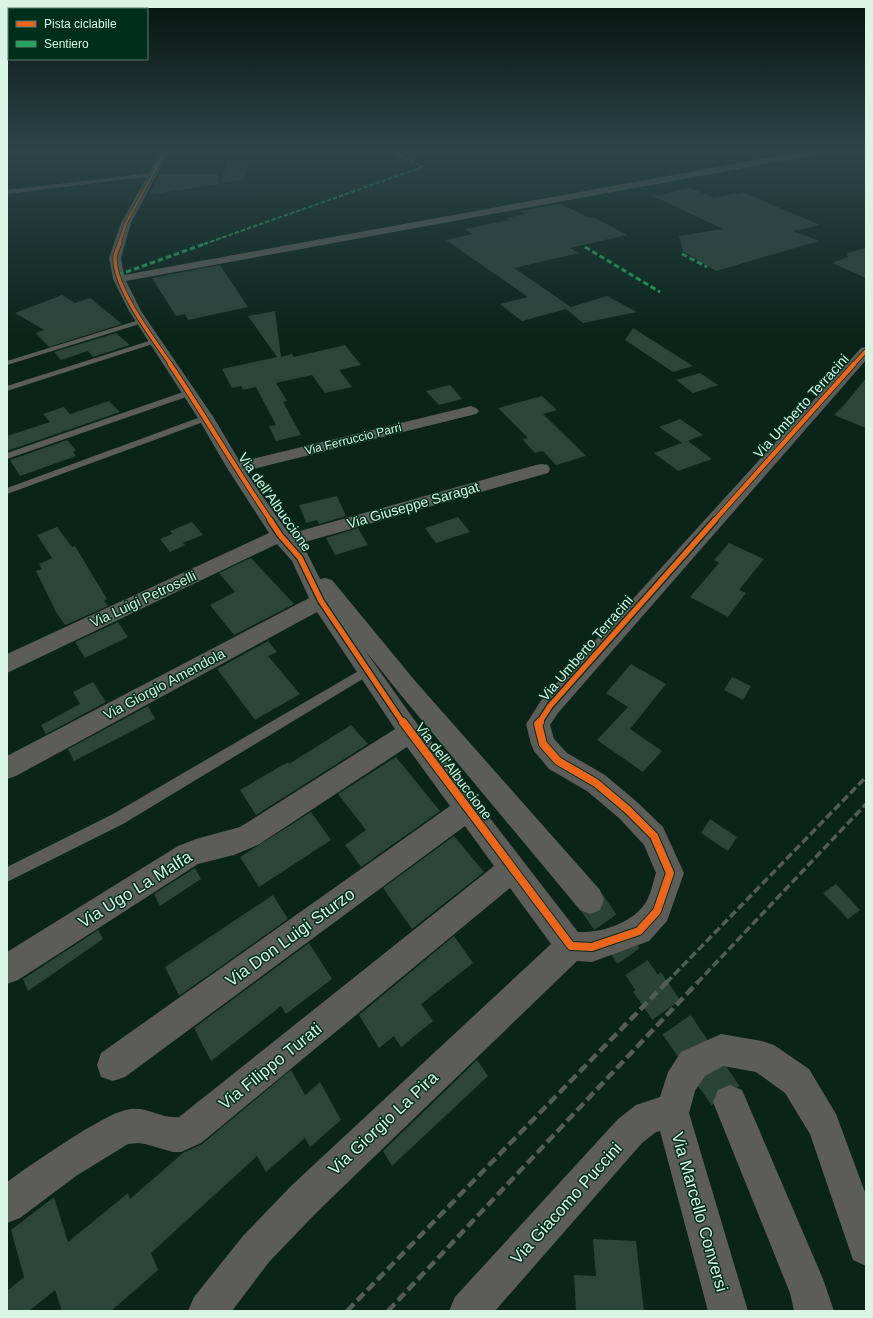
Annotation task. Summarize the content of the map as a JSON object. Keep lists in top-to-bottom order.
{
  "streets": {
    "street": [
      "Via Umberto Terracini",
      "Via Ferruccio Parri",
      "Via dell'Albuccione",
      "Via Giuseppe Saragat",
      "Via Luigi Petroselli",
      "Via Giorgio Amendola",
      "Via Ugo La Malfa",
      "Via Don Luigi Sturzo",
      "Via Filippo Turati",
      "Via Giorgio La Pira",
      "Via Giacomo Puccini",
      "Via Marcello Conversi"
    ]
  },
  "crossings": [
    ["Via Umberto Terracini", "Via dell'Albuccione"],
    ["Via Umberto Terracini", "Via Giorgio La Pira"],
    ["Via Ferruccio Parri", "Via dell'Albuccione"],
    ["Via dell'Albuccione", "Via Giuseppe Saragat"],
    ["Via dell'Albuccione", "Via Luigi Petroselli"],
    ["Via dell'Albuccione", "Via Giorgio Amendola"],
    ["Via dell'Albuccione", "Via Ugo La Malfa"],
    ["Via dell'Albuccione", "Via Don Luigi Sturzo"],
    ["Via dell'Albuccione", "Via Filippo Turati"],
    ["Via dell'Albuccione", "Via Giorgio La Pira"],
    ["Via Giuseppe Saragat", "Via Luigi Petroselli"],
    ["Via Giacomo Puccini", "Via Marcello Conversi"]
  ],
  "legend": ["Pista ciclabile", "Sentiero"]
}
